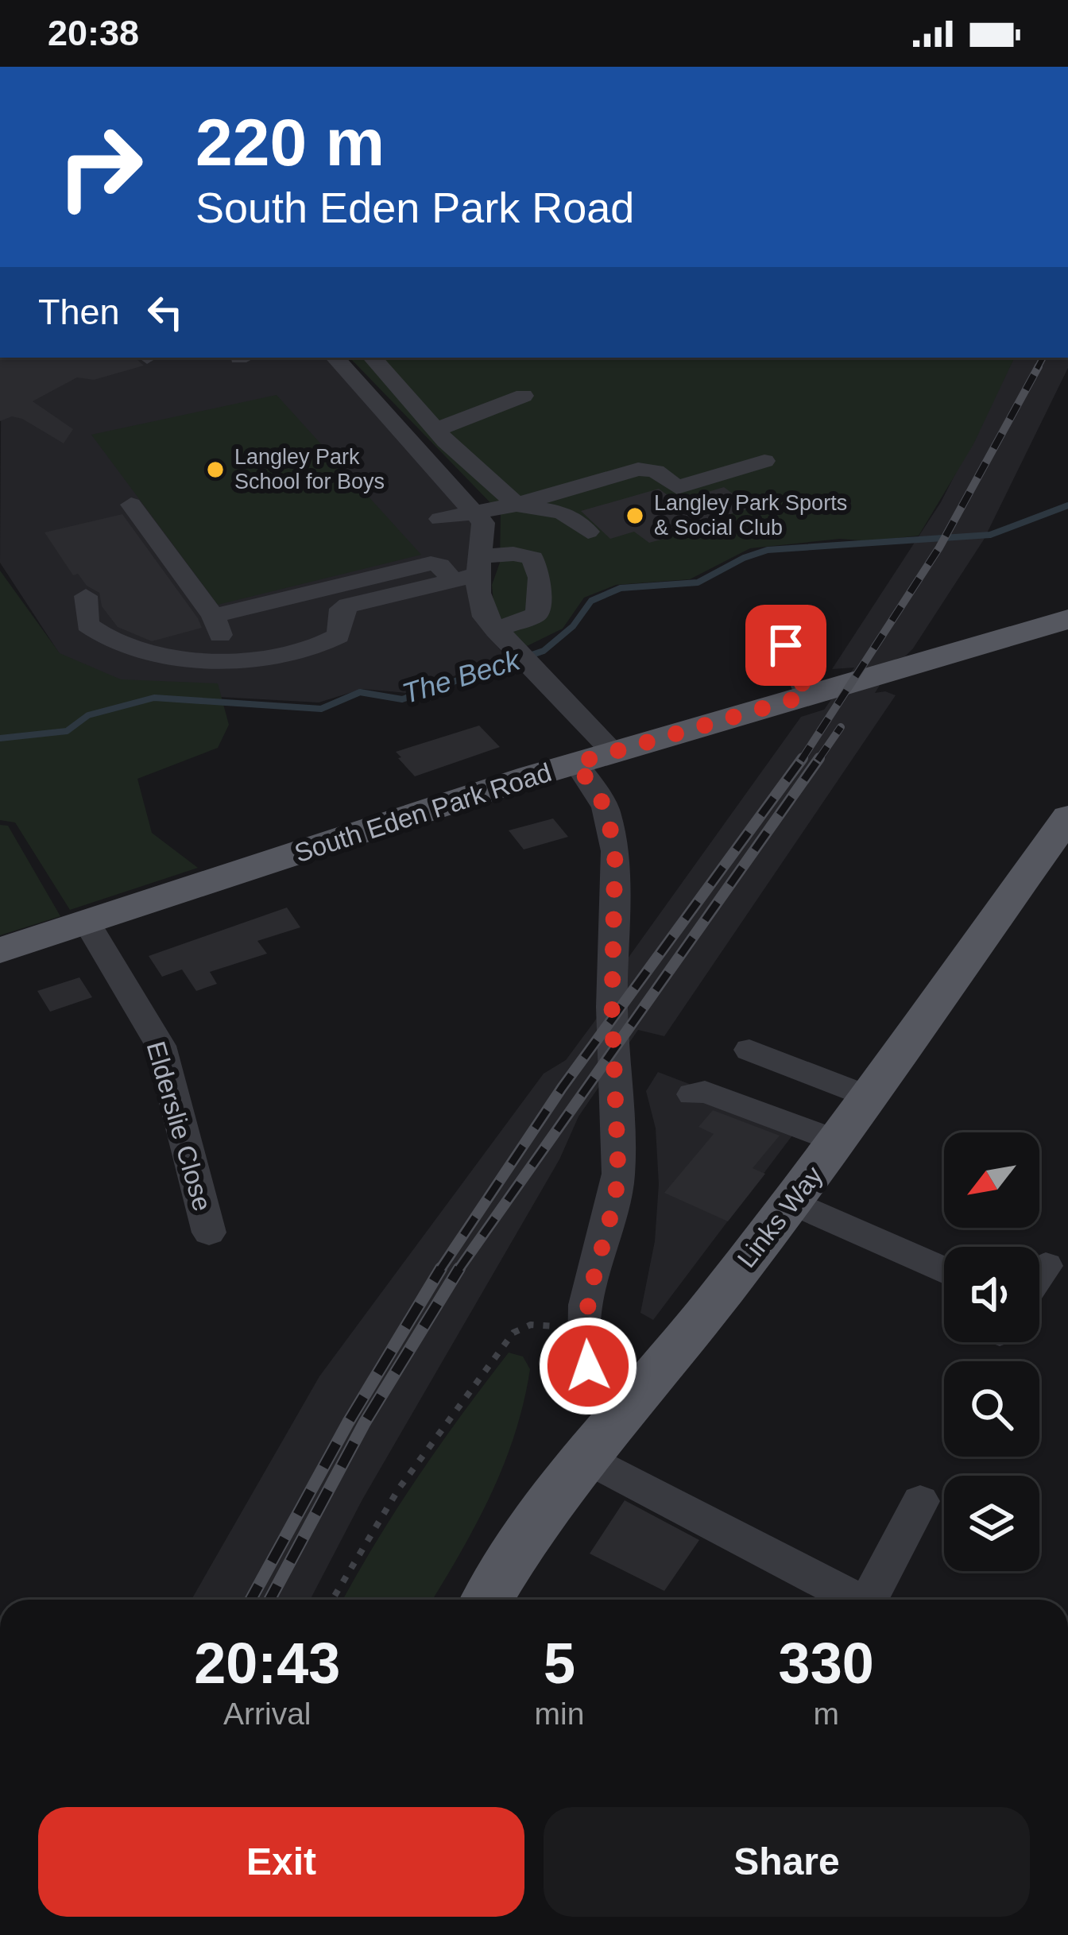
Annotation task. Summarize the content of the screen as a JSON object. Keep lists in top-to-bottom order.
{
  "streets": {
    "main road": ["South Eden Park Road", "Links Way"],
    "street": ["Elderslie Close"]
  },
  "crossings": [
    ["South Eden Park Road", "Elderslie Close"]
  ],
  "water": ["The Beck"],
  "places": ["Langley Park School for Boys", "Langley Park Sports & Social Club"],
  "north": "bottom left",
  "page": {
    "status": "20:38",
    "turn": ["220 m", "South Eden Park Road"],
    "then": "Then",
    "eta": [
      "20:43",
      "Arrival",
      "5",
      "min",
      "330",
      "m"
    ],
    "buttons": ["Exit", "Share"]
  }
}
